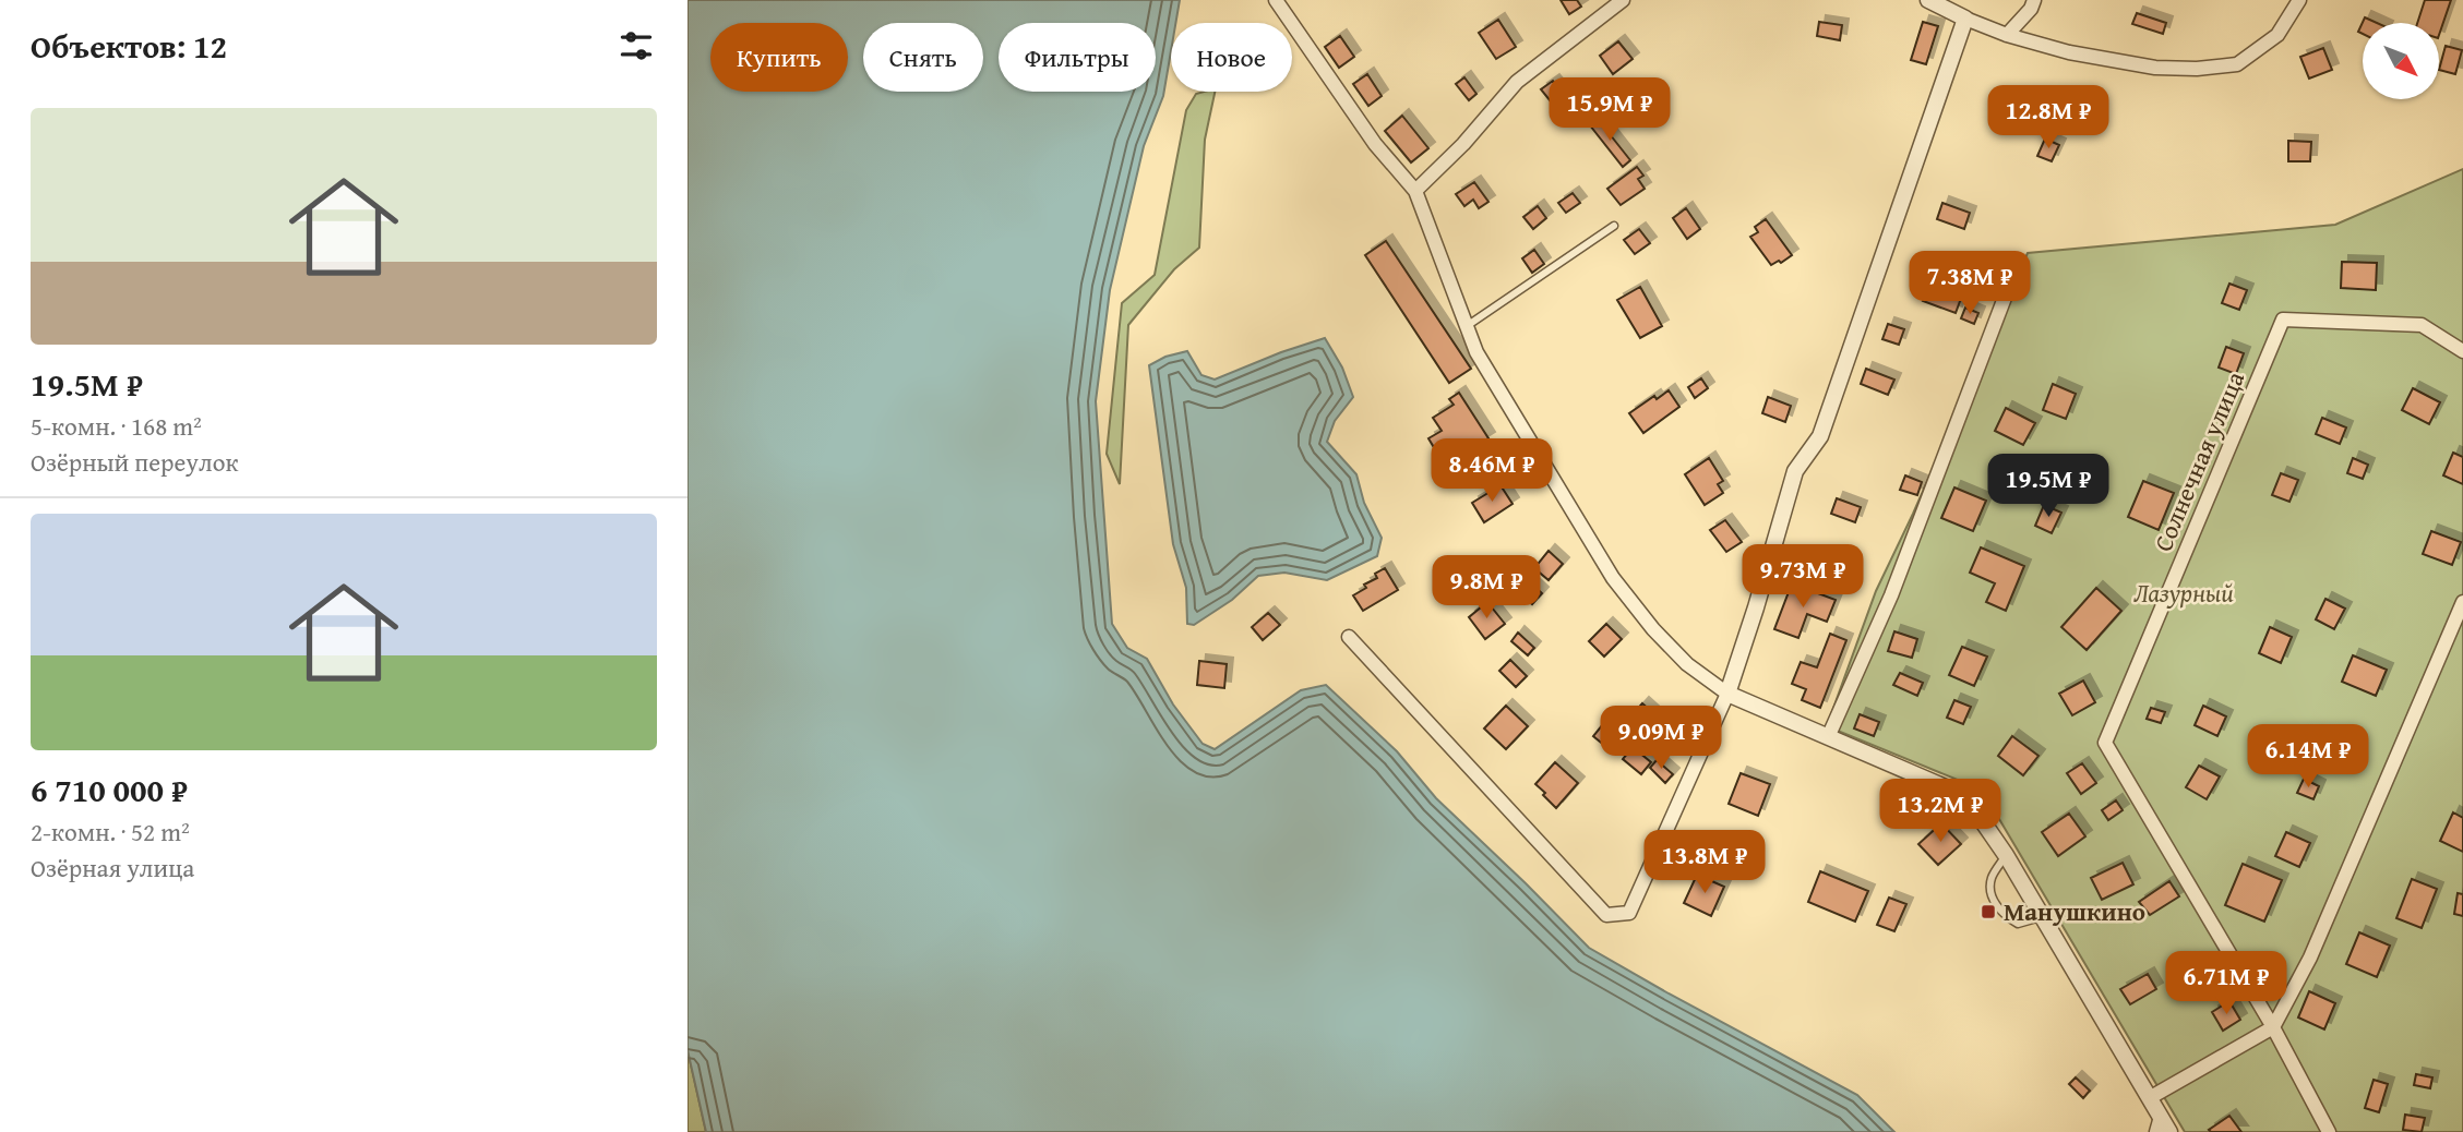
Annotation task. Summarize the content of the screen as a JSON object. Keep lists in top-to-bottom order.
{
  "streets": {
    "street": ["Солнечная улица"]
  },
  "parks": ["Лазурный"],
  "places": {
    "transit": ["Манушкино"]
  },
  "north": "bottom right",
  "page": {
    "heading": "Объектов: 12",
    "chip": [
      "Купить",
      "Снять",
      "Фильтры",
      "Новое"
    ],
    "price": [
      "15.9M ₽",
      "12.8M ₽",
      "7.38M ₽",
      "8.46M ₽",
      "19.5M ₽",
      "9.73M ₽",
      "9.8M ₽",
      "9.09M ₽",
      "6.14M ₽",
      "13.2M ₽",
      "13.8M ₽",
      "6.71M ₽"
    ],
    "list": [
      {
        "name": "19.5M ₽",
        "note": "5-комн. · 168 m² · Озёрный переулок"
      },
      {
        "name": "6 710 000 ₽",
        "note": "2-комн. · 52 m² · Озёрная улица"
      }
    ]
  }
}
